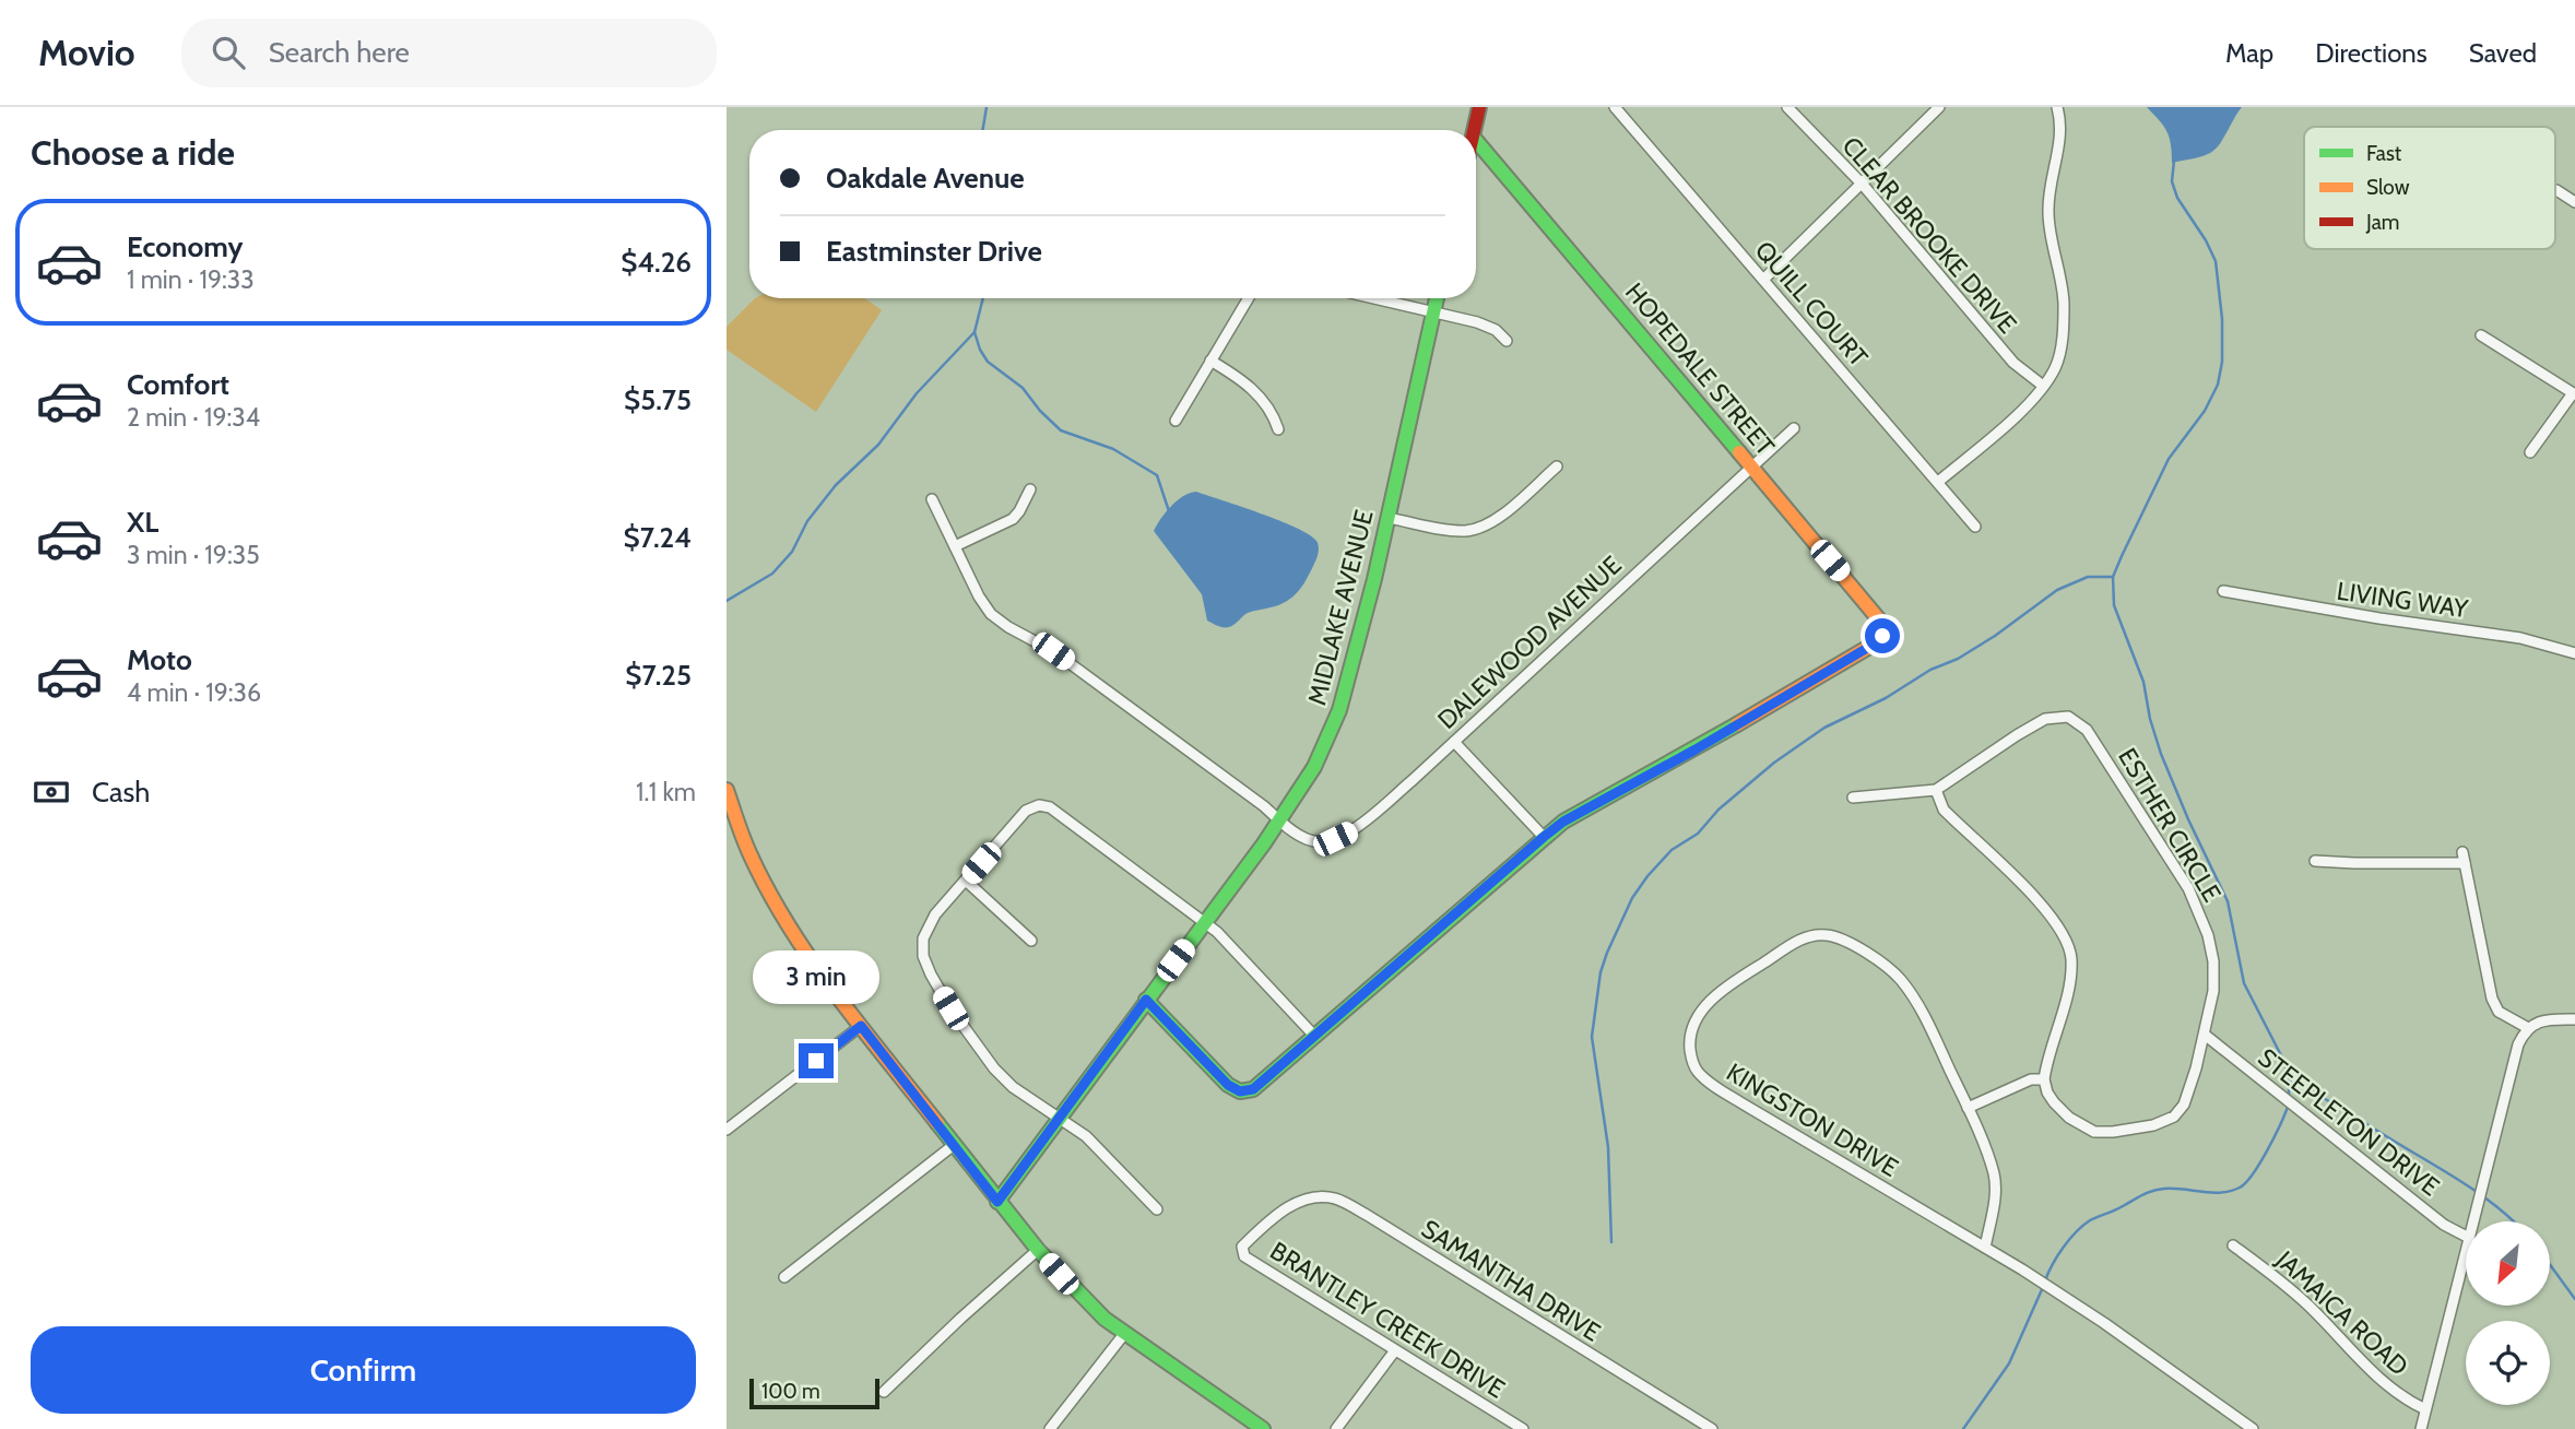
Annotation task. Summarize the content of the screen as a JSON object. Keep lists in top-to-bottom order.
{
  "streets": {
    "street": [
      "CLEAR BROOKE DRIVE",
      "QUILL COURT",
      "HOPEDALE STREET",
      "LIVING WAY",
      "MIDLAKE AVENUE",
      "DALEWOOD AVENUE",
      "ESTHER CIRCLE",
      "KINGSTON DRIVE",
      "STEEPLETON DRIVE",
      "SAMANTHA DRIVE",
      "JAMAICA ROAD",
      "BRANTLEY CREEK DRIVE"
    ]
  },
  "crossings": [
    ["HOPEDALE STREET", "DALEWOOD AVENUE"],
    ["MIDLAKE AVENUE", "DALEWOOD AVENUE"],
    ["ESTHER CIRCLE", "STEEPLETON DRIVE"],
    ["SAMANTHA DRIVE", "BRANTLEY CREEK DRIVE"]
  ],
  "legend": ["Fast", "Slow", "Jam"],
  "scale_bar": "100 m",
  "north": "bottom left",
  "page": {
    "header": "Movio",
    "search": "Search here",
    "nav": ["Map", "Directions", "Saved"],
    "heading": "Choose a ride",
    "banner": ["Oakdale Avenue", "Eastminster Drive"],
    "list": [
      {
        "name": "Economy",
        "note": "1 min · 19:33",
        "value": "$4.26"
      },
      {
        "name": "Comfort",
        "note": "2 min · 19:34",
        "value": "$5.75"
      },
      {
        "name": "XL",
        "note": "3 min · 19:35",
        "value": "$7.24"
      },
      {
        "name": "Moto",
        "note": "4 min · 19:36",
        "value": "$7.25"
      }
    ],
    "pay": ["Cash", "1.1 km"],
    "bubble": "3 min",
    "buttons": "Confirm",
    "scale": "100 m"
  }
}
